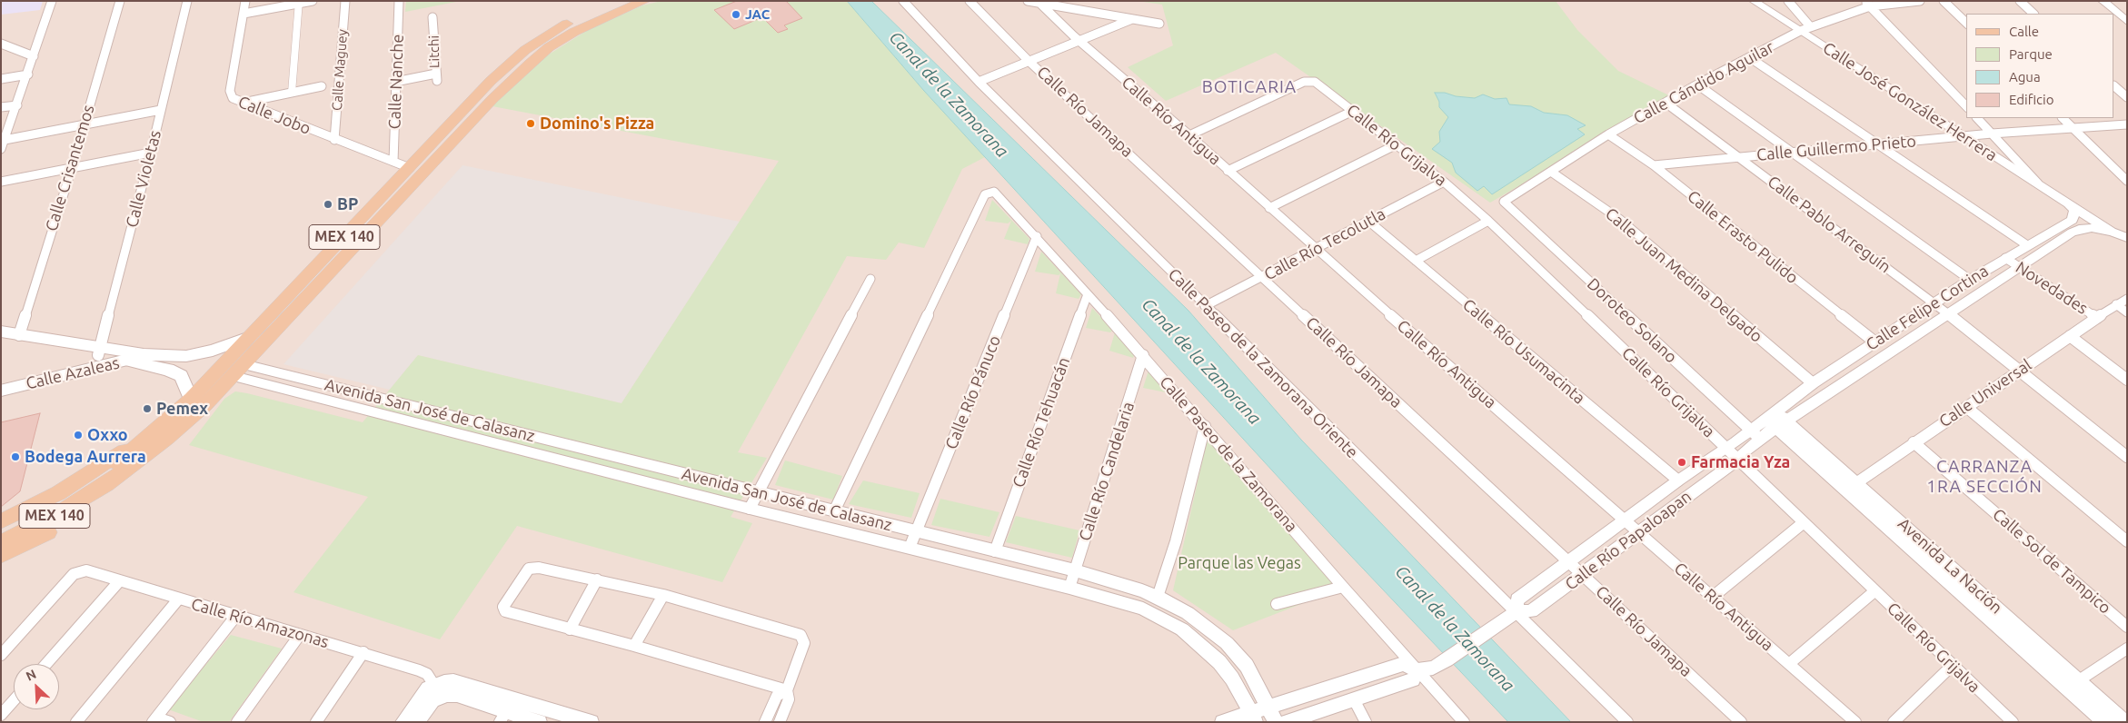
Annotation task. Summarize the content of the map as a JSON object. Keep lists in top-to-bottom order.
{
  "streets": {
    "main road": ["MEX 140"],
    "street": [
      "Litchi",
      "Calle Maguey",
      "Calle Nanche",
      "Calle Cándido Aguilar",
      "Calle José González Herrera",
      "Calle Río Jamapa",
      "Calle Jobo",
      "Calle Río Antigua",
      "Calle Río Grijalva",
      "Calle Guillermo Prieto",
      "Calle Crisantemos",
      "Calle Violetas",
      "Calle Pablo Arreguín",
      "Calle Erasto Pulido",
      "Calle Río Tecolutla",
      "Calle Juan Medina Delgado",
      "Novedades",
      "Calle Felipe Cortina",
      "Doroteo Solano",
      "Calle Río Usumacinta",
      "Calle Paseo de la Zamorana Oriente",
      "Calle Azaleas",
      "Calle Río Pánuco",
      "Calle Universal",
      "Avenida San José de Calasanz",
      "Calle Río Tehuacán",
      "Calle Paseo de la Zamorana",
      "Calle Río Candelaria",
      "Calle Río Papaloapan",
      "Calle Sol de Tampico",
      "Avenida La Nación",
      "Calle Río Amazonas"
    ]
  },
  "crossings": [
    ["Litchi", "Calle Nanche"],
    ["Calle Maguey", "Calle Jobo"],
    ["Calle Nanche", "Calle Jobo"],
    ["Calle Cándido Aguilar", "Calle José González Herrera"],
    ["Calle Cándido Aguilar", "Calle Pablo Arreguín"],
    ["Calle Cándido Aguilar", "Calle Erasto Pulido"],
    ["Calle Cándido Aguilar", "Calle Juan Medina Delgado"],
    ["Calle Cándido Aguilar", "Doroteo Solano"],
    ["Calle José González Herrera", "Calle Guillermo Prieto"],
    ["Calle José González Herrera", "Calle Felipe Cortina"],
    ["Calle Río Jamapa", "Calle Río Tecolutla"],
    ["Calle Río Jamapa", "Calle Río Papaloapan"],
    ["Calle Jobo", "MEX 140"],
    ["Calle Río Antigua", "Calle Río Grijalva"],
    ["Calle Río Antigua", "Calle Río Tecolutla"],
    ["Calle Río Antigua", "Calle Río Papaloapan"],
    ["Calle Río Grijalva", "Calle Río Tecolutla"],
    ["Calle Río Grijalva", "Calle Felipe Cortina"],
    ["Calle Río Grijalva", "Doroteo Solano"],
    ["Calle Río Grijalva", "Calle Río Papaloapan"],
    ["Calle Guillermo Prieto", "Calle Pablo Arreguín"],
    ["Calle Guillermo Prieto", "Calle Erasto Pulido"],
    ["Calle Pablo Arreguín", "Calle Felipe Cortina"],
    ["Calle Pablo Arreguín", "Calle Universal"],
    ["MEX 140", "Avenida San José de Calasanz"],
    ["Calle Erasto Pulido", "Calle Felipe Cortina"],
    ["Calle Río Tecolutla", "Calle Río Usumacinta"],
    ["Calle Río Tecolutla", "Calle Paseo de la Zamorana Oriente"],
    ["Calle Juan Medina Delgado", "Calle Felipe Cortina"],
    ["Novedades", "Calle Felipe Cortina"],
    ["Novedades", "Calle Universal"],
    ["Calle Felipe Cortina", "Doroteo Solano"],
    ["Calle Felipe Cortina", "Calle Río Papaloapan"],
    ["Calle Felipe Cortina", "Avenida La Nación"],
    ["Doroteo Solano", "Calle Río Papaloapan"],
    ["Calle Río Usumacinta", "Calle Río Papaloapan"],
    ["Calle Paseo de la Zamorana Oriente", "Calle Río Papaloapan"],
    ["Calle Río Pánuco", "Avenida San José de Calasanz"],
    ["Calle Río Pánuco", "Calle Paseo de la Zamorana"],
    ["Calle Universal", "Calle Sol de Tampico"],
    ["Calle Universal", "Avenida La Nación"],
    ["Avenida San José de Calasanz", "Calle Río Tehuacán"],
    ["Avenida San José de Calasanz", "Calle Paseo de la Zamorana"],
    ["Avenida San José de Calasanz", "Calle Río Candelaria"],
    ["Avenida San José de Calasanz", "Calle Río Papaloapan"],
    ["Calle Río Tehuacán", "Calle Paseo de la Zamorana"],
    ["Calle Paseo de la Zamorana", "Calle Río Candelaria"],
    ["Calle Paseo de la Zamorana", "Calle Río Papaloapan"]
  ],
  "districts": ["BOTICARIA", "CARRANZA 1RA SECCIÓN"],
  "water": ["Canal de la Zamorana"],
  "parks": ["Parque las Vegas"],
  "places": [
    "JAC",
    "Domino's Pizza",
    "BP",
    "Pemex",
    "Oxxo",
    "Bodega Aurrera",
    "Farmacia Yza"
  ],
  "legend": [
    "Calle",
    "Parque",
    "Agua",
    "Edificio"
  ],
  "north": "top left"
}
